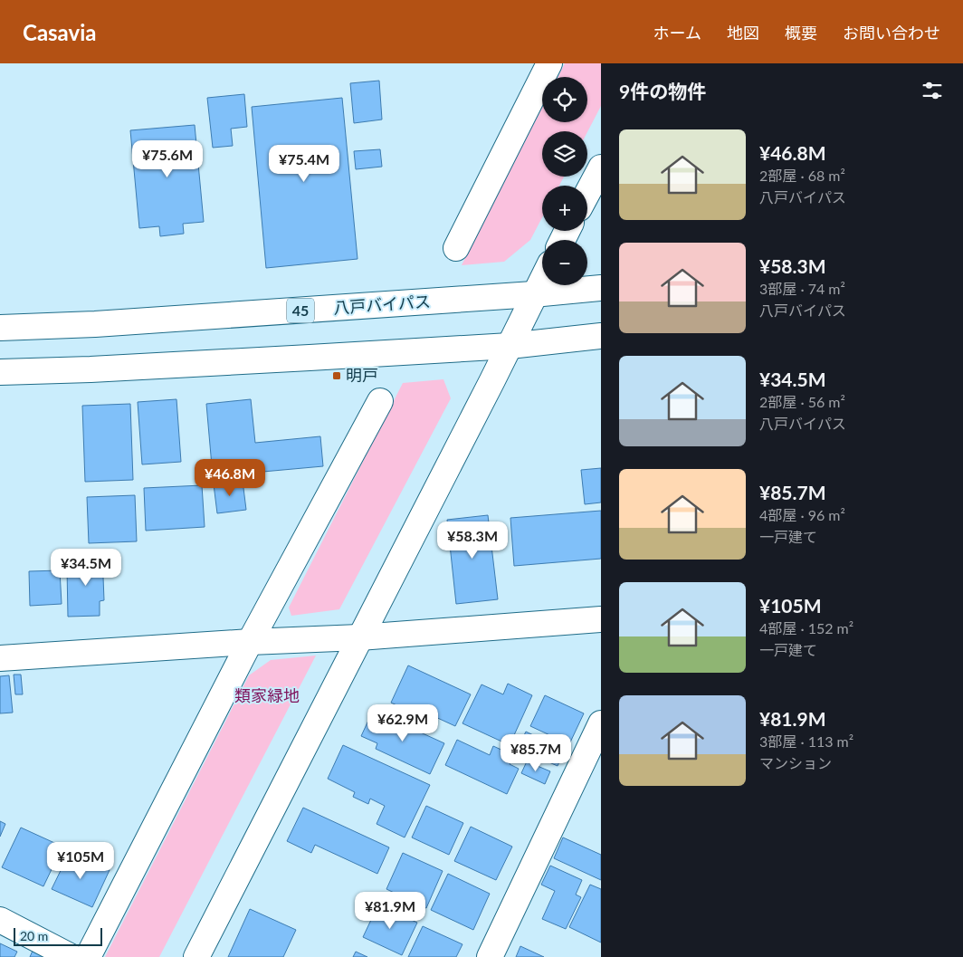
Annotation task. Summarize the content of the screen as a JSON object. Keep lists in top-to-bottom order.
{
  "streets": {
    "main road": ["八戸バイパス", "45"]
  },
  "parks": ["類家緑地"],
  "places": {
    "transit": ["明戸"]
  },
  "scale_bar": "20 m",
  "page": {
    "header": "Casavia",
    "nav": [
      "ホーム",
      "地図",
      "概要",
      "お問い合わせ"
    ],
    "heading": "9件の物件",
    "map_buttons": ["+", "−"],
    "list": [
      {
        "name": "¥46.8M",
        "note": "2部屋 · 68 m² · 八戸バイパス"
      },
      {
        "name": "¥58.3M",
        "note": "3部屋 · 74 m² · 八戸バイパス"
      },
      {
        "name": "¥34.5M",
        "note": "2部屋 · 56 m² · 八戸バイパス"
      },
      {
        "name": "¥85.7M",
        "note": "4部屋 · 96 m² · 一戸建て"
      },
      {
        "name": "¥105M",
        "note": "4部屋 · 152 m² · 一戸建て"
      },
      {
        "name": "¥81.9M",
        "note": "3部屋 · 113 m² · マンション"
      }
    ],
    "price": [
      "¥75.6M",
      "¥75.4M",
      "¥46.8M",
      "¥58.3M",
      "¥34.5M",
      "¥62.9M",
      "¥85.7M",
      "¥105M",
      "¥81.9M"
    ],
    "scale": "20 m"
  }
}
